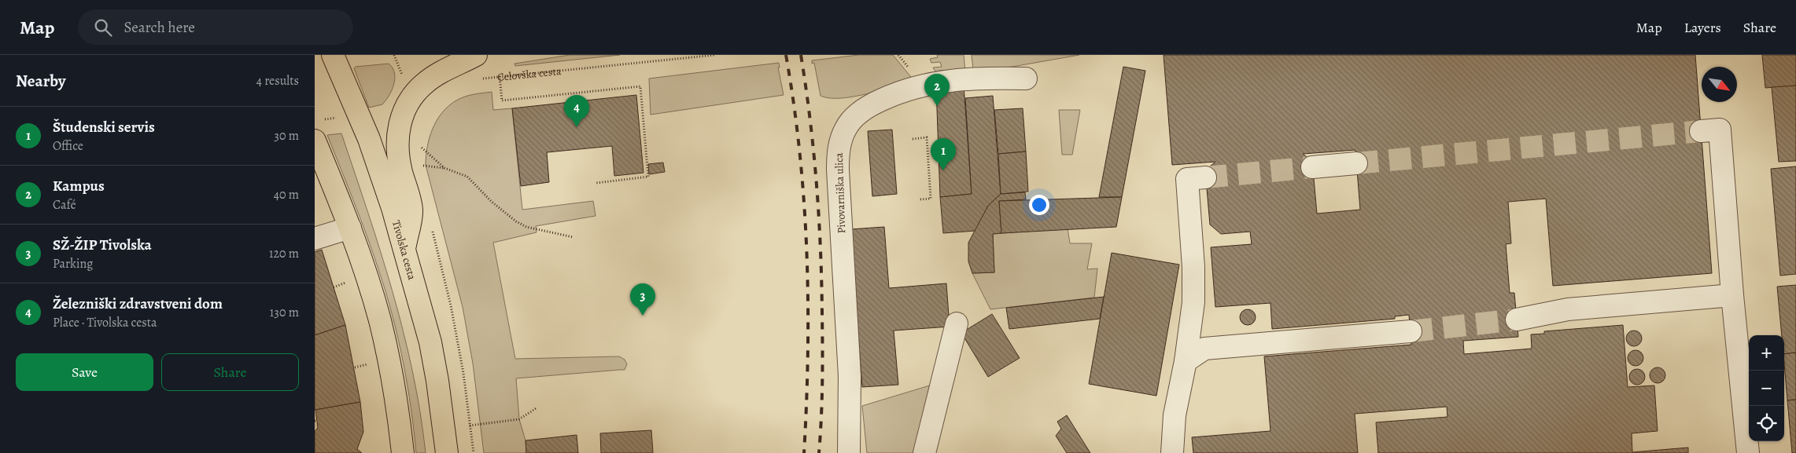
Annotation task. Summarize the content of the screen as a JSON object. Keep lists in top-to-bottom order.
{
  "streets": {
    "main road": ["Tivolska cesta"],
    "lane": ["Pivovarniška ulica"],
    "path": ["Celovška cesta"]
  },
  "north": "bottom right",
  "page": {
    "header": "Map",
    "search": "Search here",
    "nav": ["Map", "Layers", "Share"],
    "heading": ["Nearby", "4 results"],
    "pins": [
      "2",
      "4",
      "1",
      "3"
    ],
    "list": [
      {
        "mark": "1",
        "name": "Študenski servis",
        "note": "Office",
        "value": "30 m"
      },
      {
        "mark": "2",
        "name": "Kampus",
        "note": "Café",
        "value": "40 m"
      },
      {
        "mark": "3",
        "name": "SŽ-ŽIP Tivolska",
        "note": "Parking",
        "value": "120 m"
      },
      {
        "mark": "4",
        "name": "Železniški zdravstveni dom",
        "note": "Place · Tivolska cesta",
        "value": "130 m"
      }
    ],
    "map_buttons": ["+", "−"],
    "buttons": ["Save", "Share"]
  }
}
